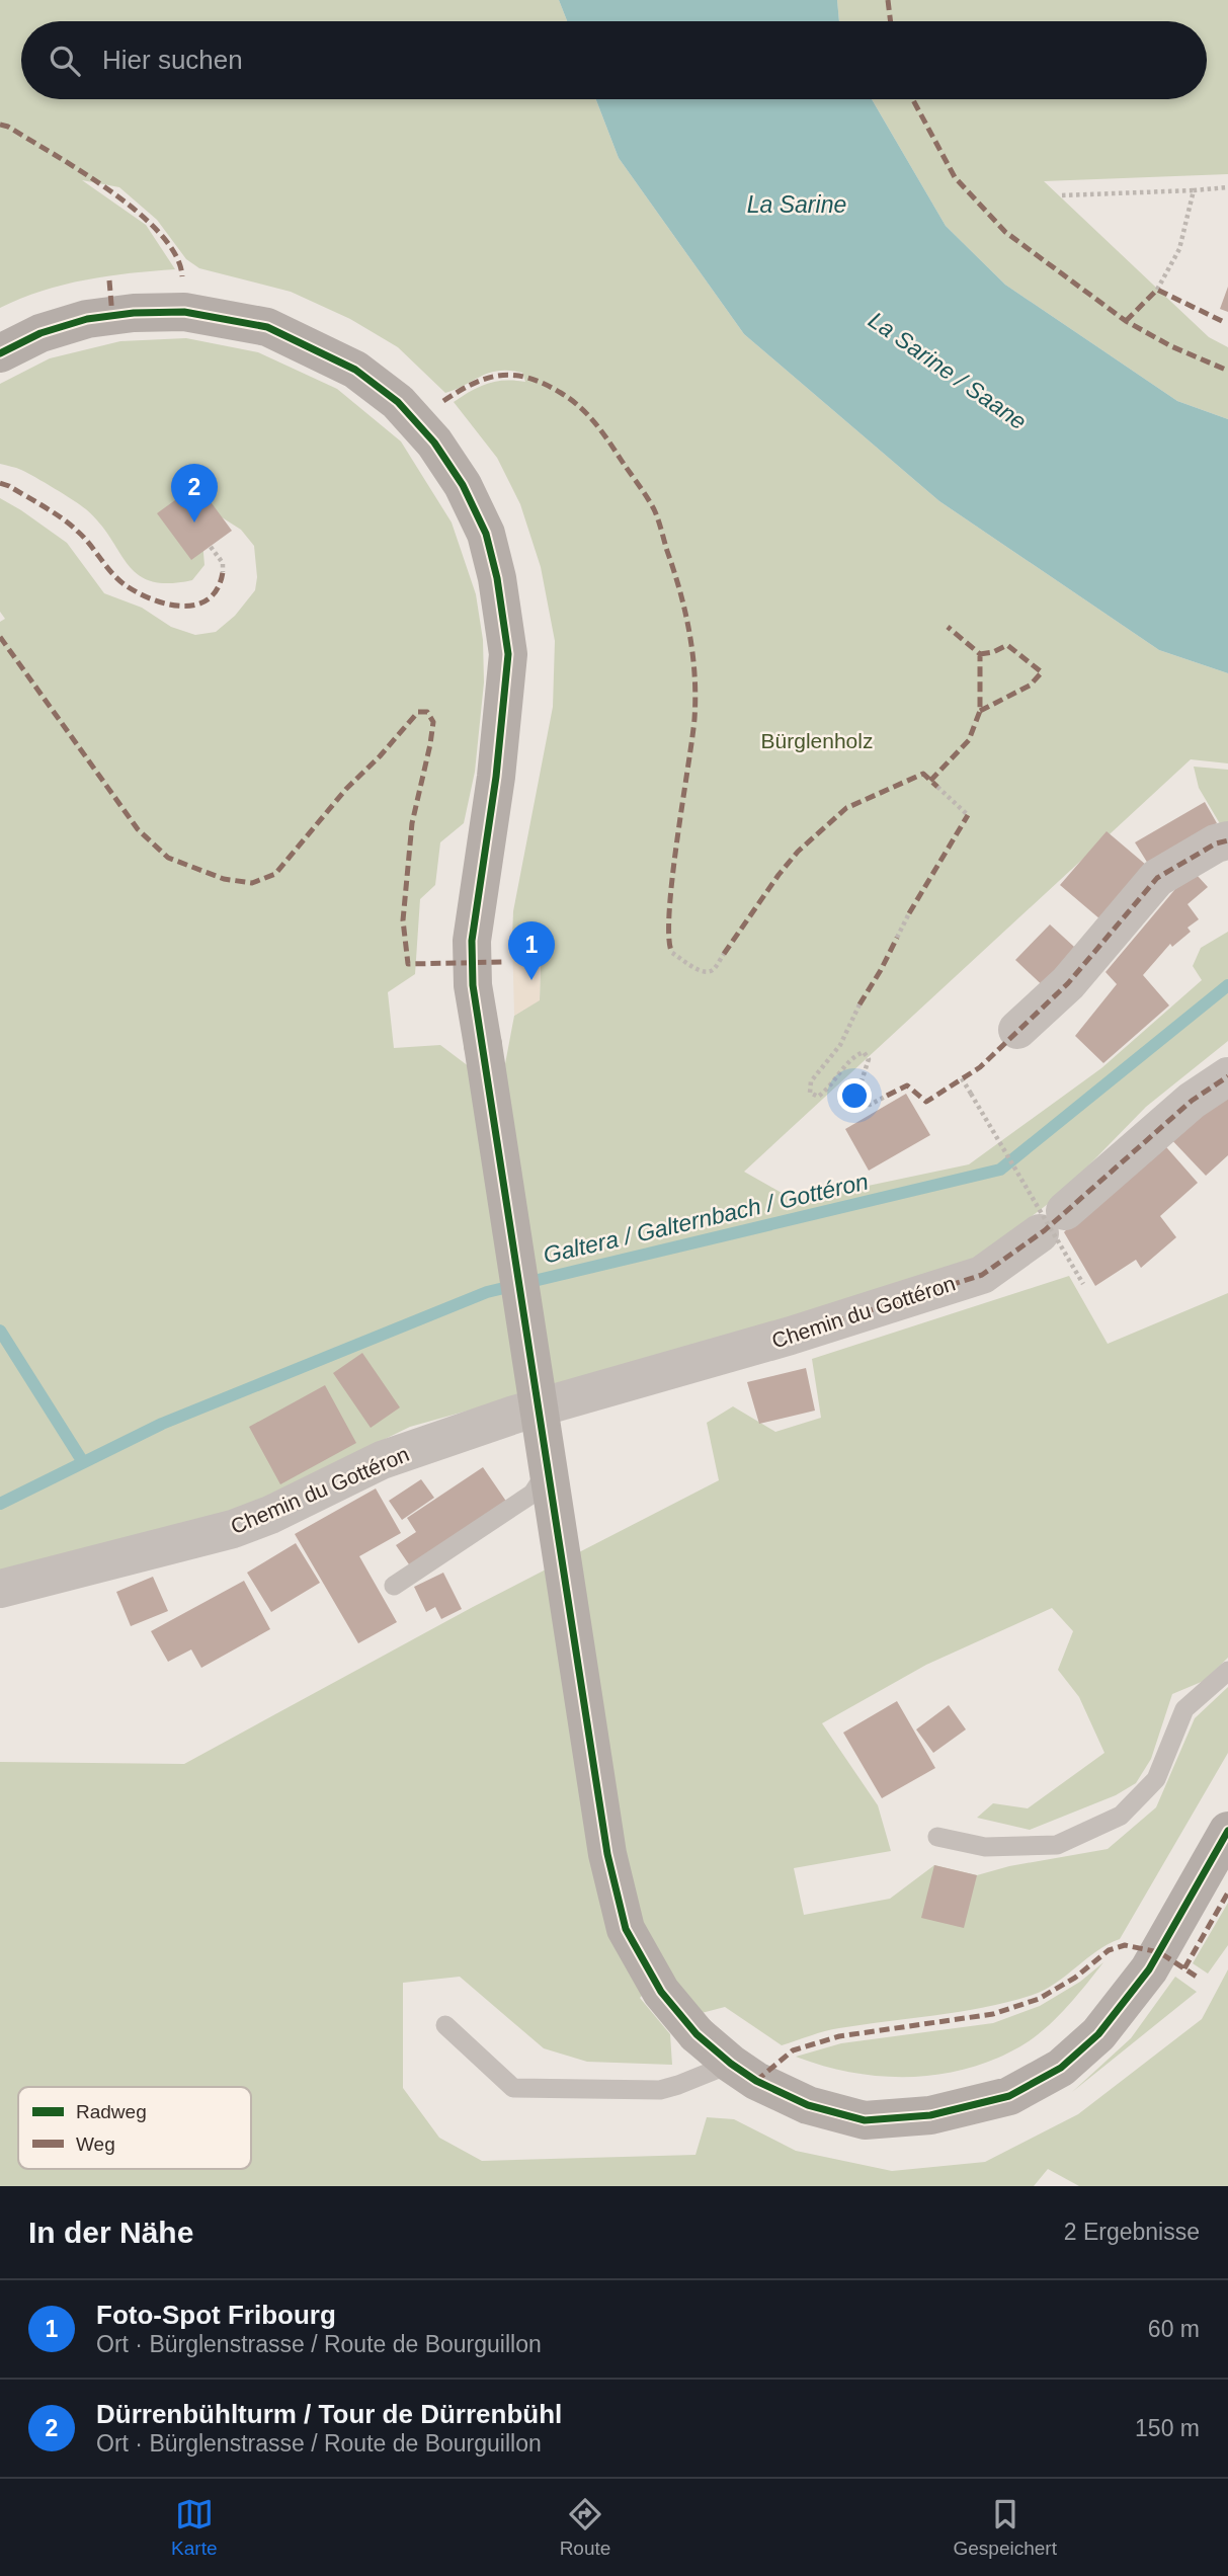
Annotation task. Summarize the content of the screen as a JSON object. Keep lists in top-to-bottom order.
{
  "streets": {
    "street": ["Chemin du Gottéron"]
  },
  "water": ["La Sarine", "La Sarine / Saane", "Galtera / Galternbach / Gottéron"],
  "parks": ["Bürglenholz"],
  "legend": ["Radweg", "Weg"],
  "page": {
    "search": "Hier suchen",
    "pins": ["2", "1"],
    "heading": ["In der Nähe", "2 Ergebnisse"],
    "list": [
      {
        "mark": "1",
        "name": "Foto-Spot Fribourg",
        "note": "Ort · Bürglenstrasse / Route de Bourguillon",
        "value": "60 m"
      },
      {
        "mark": "2",
        "name": "Dürrenbühlturm / Tour de Dürrenbühl",
        "note": "Ort · Bürglenstrasse / Route de Bourguillon",
        "value": "150 m"
      }
    ],
    "nav": ["Karte", "Route", "Gespeichert"]
  }
}
